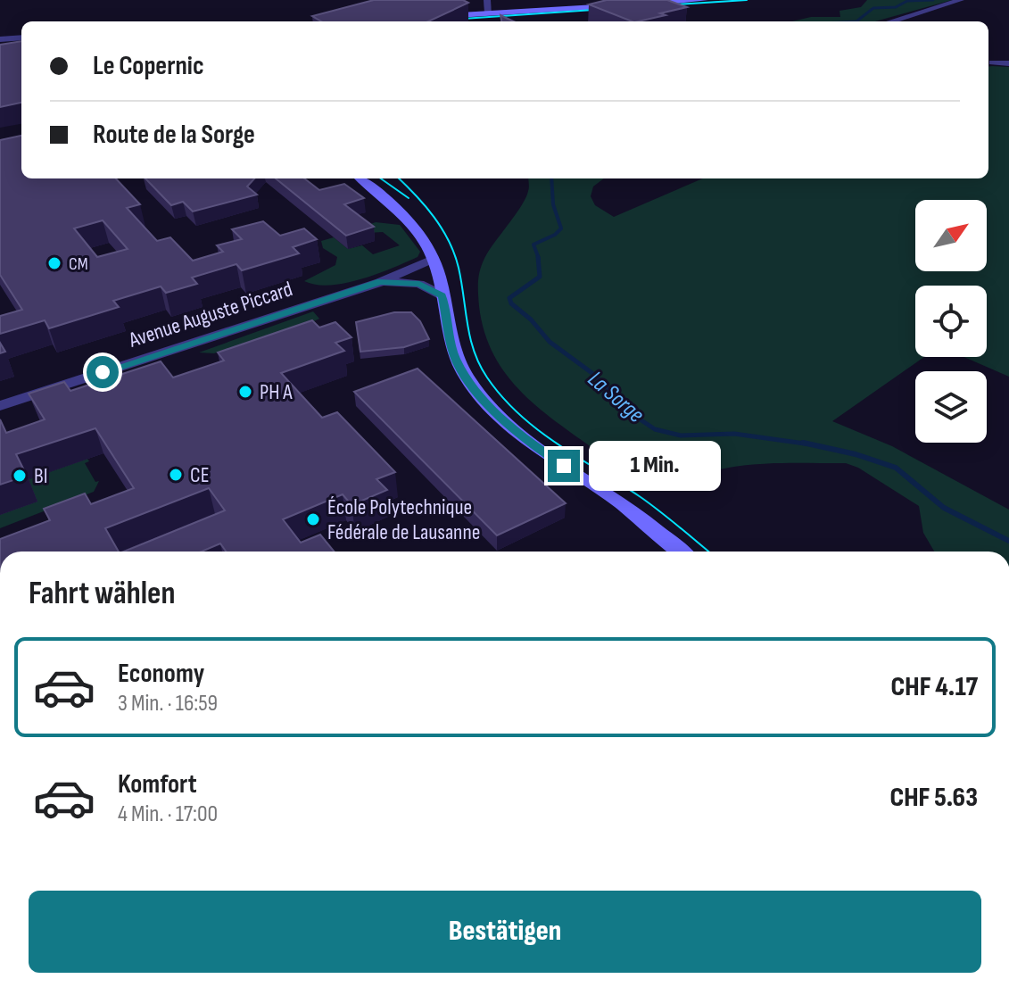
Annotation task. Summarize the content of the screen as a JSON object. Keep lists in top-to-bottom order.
{
  "streets": {
    "street": ["Avenue Auguste Piccard"]
  },
  "water": ["La Sorge"],
  "places": [
    "CM",
    "PH A",
    "CE",
    "BI",
    "École Polytechnique Fédérale de Lausanne"
  ],
  "north": "top right",
  "page": {
    "banner": ["Le Copernic", "Route de la Sorge"],
    "bubble": "1 Min.",
    "heading": "Fahrt wählen",
    "list": [
      {
        "name": "Economy",
        "note": "3 Min. · 16:59",
        "value": "CHF 4.17"
      },
      {
        "name": "Komfort",
        "note": "4 Min. · 17:00",
        "value": "CHF 5.63"
      }
    ],
    "buttons": "Bestätigen"
  }
}
